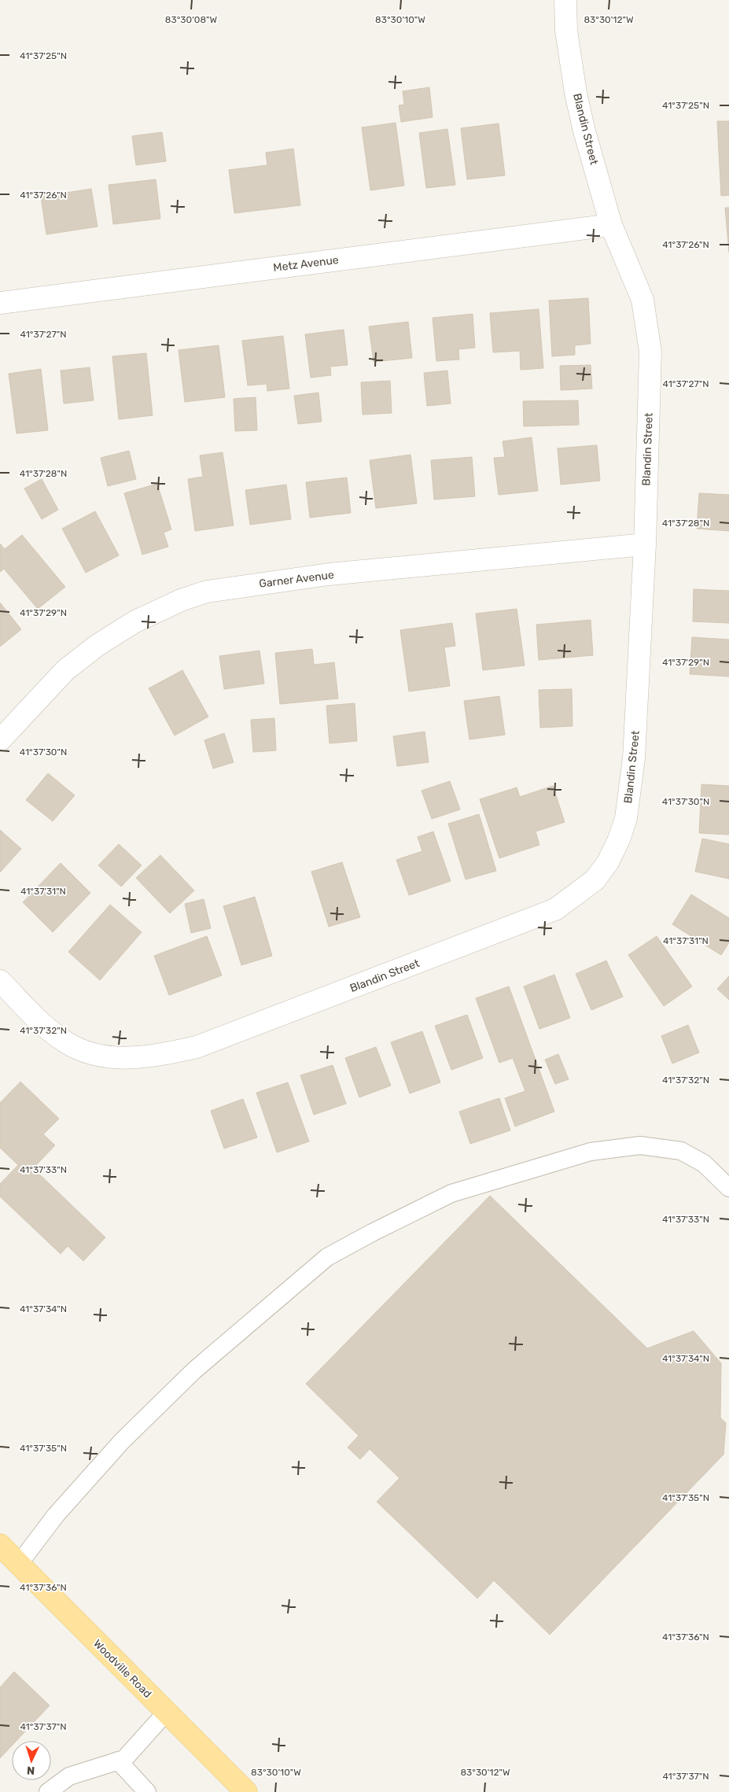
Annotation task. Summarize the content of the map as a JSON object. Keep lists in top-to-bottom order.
{
  "streets": {
    "main road": ["Woodville Road"],
    "street": ["Blandin Street", "Metz Avenue", "Garner Avenue"]
  },
  "crossings": [
    ["Blandin Street", "Metz Avenue"],
    ["Blandin Street", "Garner Avenue"]
  ],
  "north": "bottom",
  "coordinates": [
    "83°30'08\"W",
    "83°30'10\"W",
    "83°30'12\"W",
    "41°37'25\"N",
    "41°37'26\"N",
    "41°37'27\"N",
    "41°37'28\"N",
    "41°37'29\"N",
    "41°37'30\"N",
    "41°37'31\"N",
    "41°37'32\"N",
    "41°37'33\"N",
    "41°37'34\"N",
    "41°37'35\"N",
    "41°37'36\"N",
    "41°37'37\"N"
  ]
}
